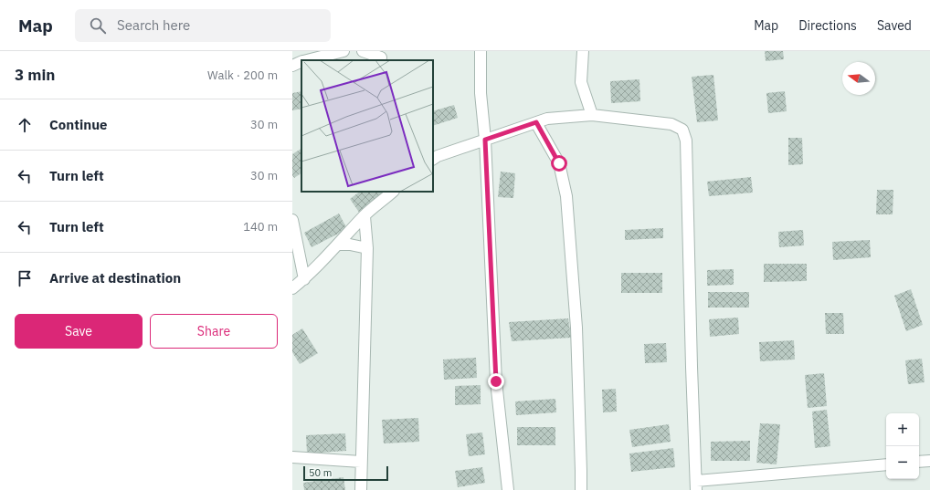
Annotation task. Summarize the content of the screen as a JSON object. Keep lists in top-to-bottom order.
{
  "scale_bar": "50 m",
  "north": "left",
  "page": {
    "header": "Map",
    "search": "Search here",
    "nav": ["Map", "Directions", "Saved"],
    "heading": ["3 min", "Walk · 200 m"],
    "list": [
      ["Continue", "30 m"],
      ["Turn left", "30 m"],
      ["Turn left", "140 m"],
      "Arrive at destination"
    ],
    "buttons": ["Save", "Share"],
    "map_buttons": ["+", "−"],
    "scale": "50 m"
  }
}
